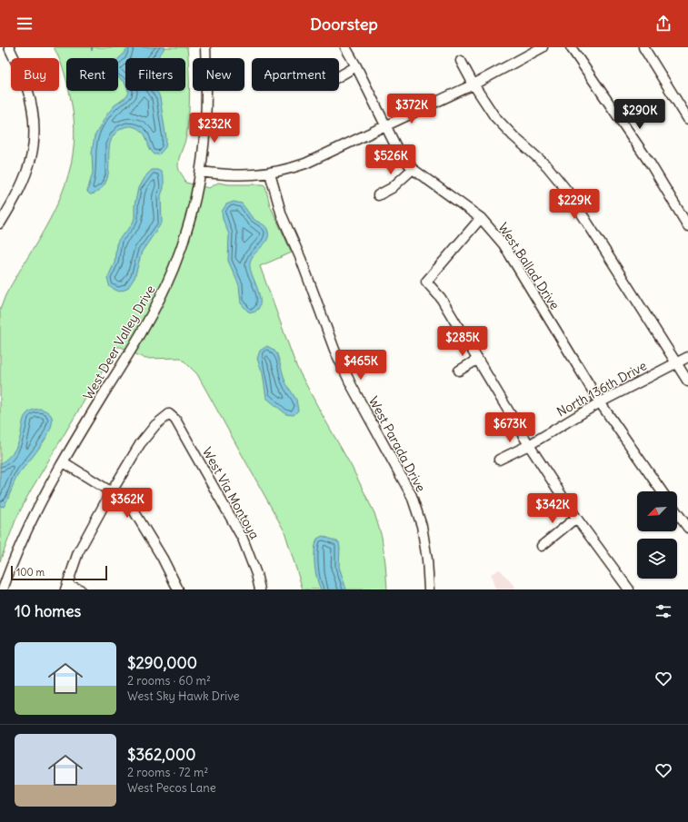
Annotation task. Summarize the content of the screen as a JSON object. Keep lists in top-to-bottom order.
{
  "streets": {
    "street": [
      "West Ballad Drive",
      "West Deer Valley Drive",
      "North 136th Drive",
      "West Parada Drive",
      "West Via Montoya"
    ]
  },
  "crossings": [
    ["West Ballad Drive", "North 136th Drive"]
  ],
  "scale_bar": "100 m",
  "north": "bottom left",
  "page": {
    "header": "Doorstep",
    "chip": [
      "Buy",
      "Rent",
      "Filters",
      "New",
      "Apartment"
    ],
    "price": [
      "$372K",
      "$290K",
      "$232K",
      "$526K",
      "$229K",
      "$285K",
      "$465K",
      "$673K",
      "$362K",
      "$342K"
    ],
    "scale": "100 m",
    "heading": "10 homes",
    "list": [
      {
        "name": "$290,000",
        "note": "2 rooms · 60 m² · West Sky Hawk Drive"
      },
      {
        "name": "$362,000",
        "note": "2 rooms · 72 m² · West Pecos Lane"
      }
    ]
  }
}
